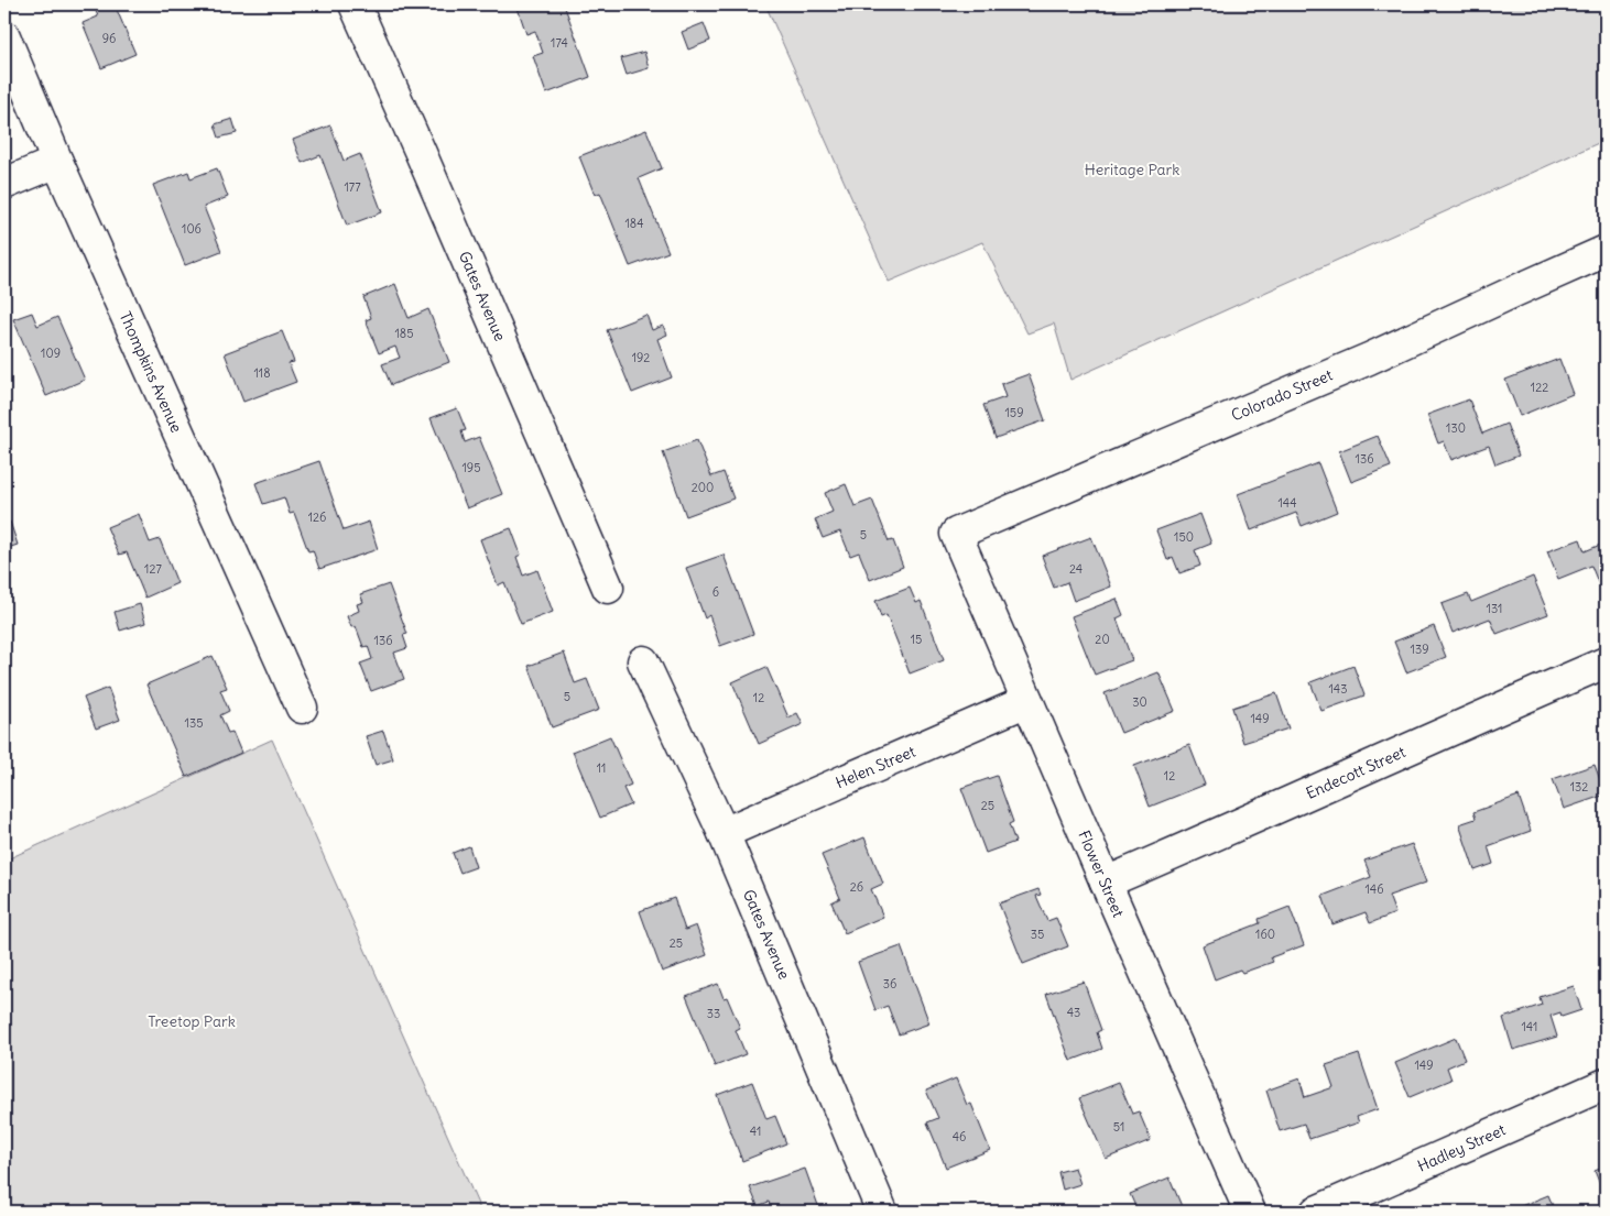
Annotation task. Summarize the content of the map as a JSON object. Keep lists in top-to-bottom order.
{
  "streets": {
    "street": [
      "Gates Avenue",
      "Thompkins Avenue",
      "Colorado Street",
      "Helen Street",
      "Endecott Street",
      "Flower Street",
      "Hadley Street"
    ]
  },
  "crossings": [
    ["Gates Avenue", "Helen Street"],
    ["Colorado Street", "Flower Street"],
    ["Helen Street", "Flower Street"],
    ["Endecott Street", "Flower Street"]
  ],
  "parks": ["Heritage Park", "Treetop Park"],
  "house_numbers": [
    "96",
    "174",
    "177",
    "184",
    "106",
    "185",
    "109",
    "192",
    "118",
    "122",
    "159",
    "130",
    "136",
    "195",
    "200",
    "144",
    "126",
    "5",
    "150",
    "127",
    "24",
    "6",
    "131",
    "15",
    "20",
    "136",
    "139",
    "143",
    "5",
    "12",
    "30",
    "149",
    "135",
    "11",
    "12",
    "132",
    "25",
    "26",
    "146",
    "35",
    "160",
    "25",
    "36",
    "43",
    "33",
    "141",
    "149",
    "51",
    "41",
    "46"
  ]
}
